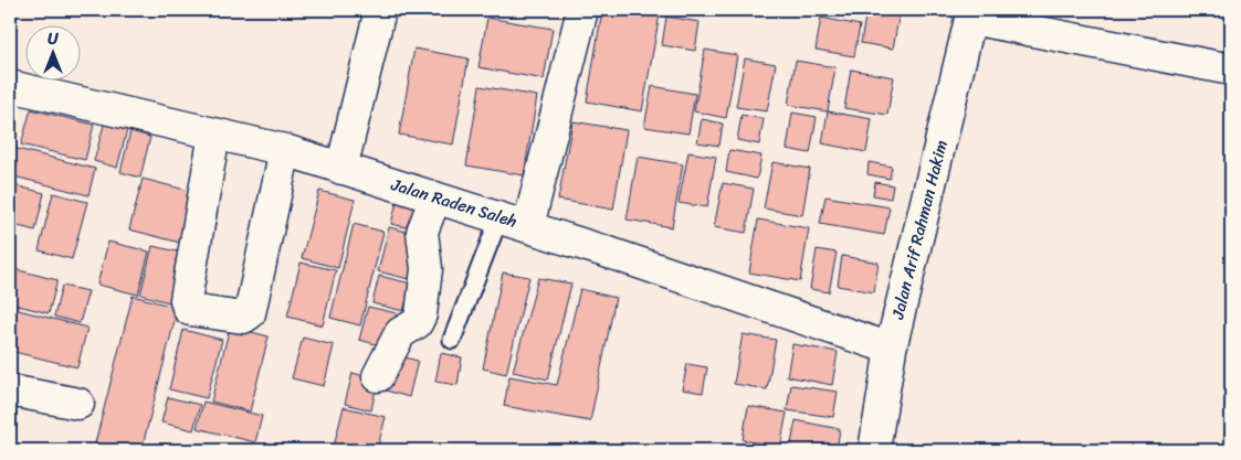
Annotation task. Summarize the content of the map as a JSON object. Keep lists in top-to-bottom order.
{
  "streets": {
    "street": ["Jalan Raden Saleh", "Jalan Arif Rahman Hakim"]
  },
  "crossings": [
    ["Jalan Raden Saleh", "Jalan Arif Rahman Hakim"]
  ],
  "north": "top"
}
